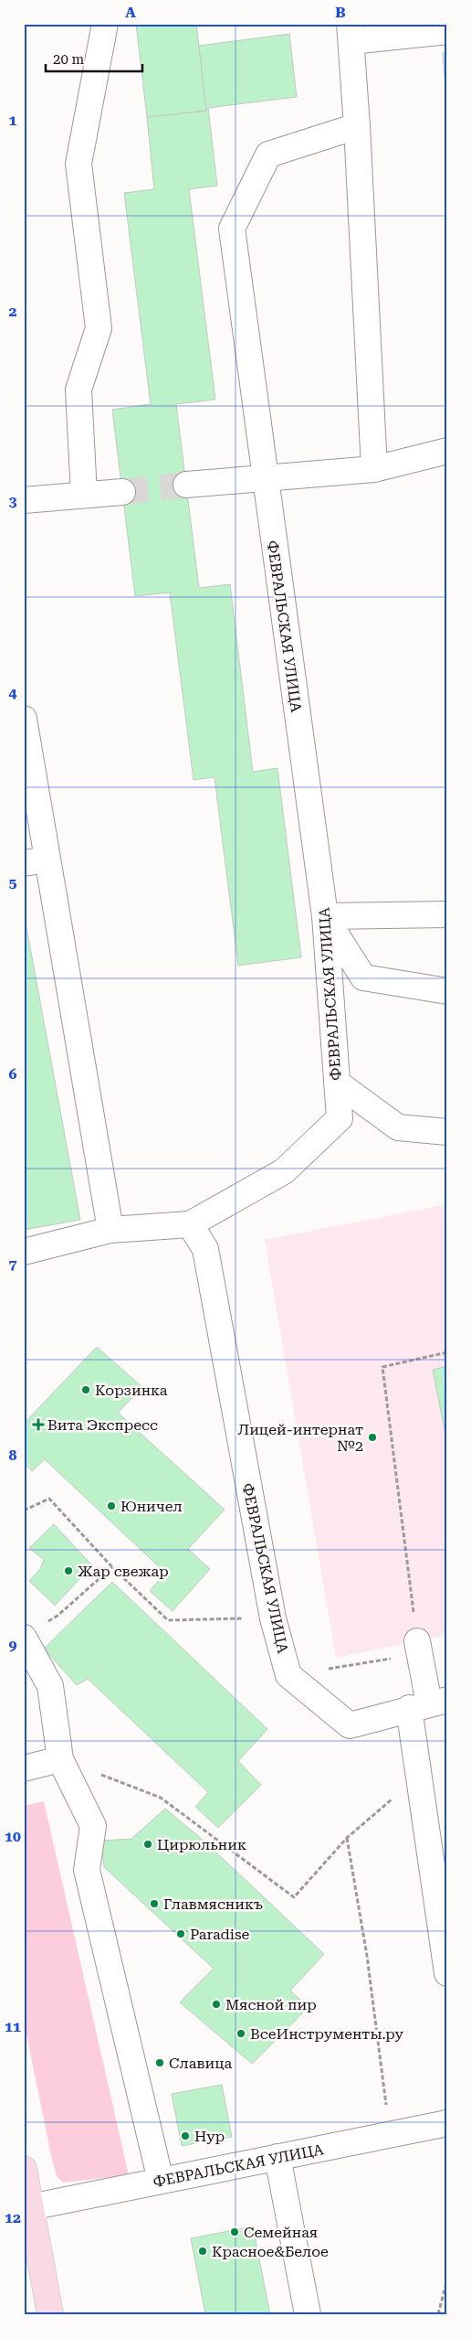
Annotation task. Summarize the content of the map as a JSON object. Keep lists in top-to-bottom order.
{
  "streets": {
    "street": ["ФЕВРАЛЬСКАЯ УЛИЦА"]
  },
  "places": {
    "other": [
      "Корзинка",
      "Лицей-интернат №2",
      "Юничел",
      "Жар свежар",
      "Цирюльник",
      "Главмясникъ",
      "Paradise",
      "Мясной пир",
      "ВсеИнструменты.ру",
      "Славица",
      "Нур",
      "Семейная",
      "Красное&Белое"
    ],
    "health": ["Вита Экспресс"]
  },
  "scale_bar": "20 m",
  "grid": {
    "columns": ["A", "B"],
    "rows": [
      "1",
      "2",
      "3",
      "4",
      "5",
      "6",
      "7",
      "8",
      "9",
      "10",
      "11",
      "12"
    ]
  }
}
